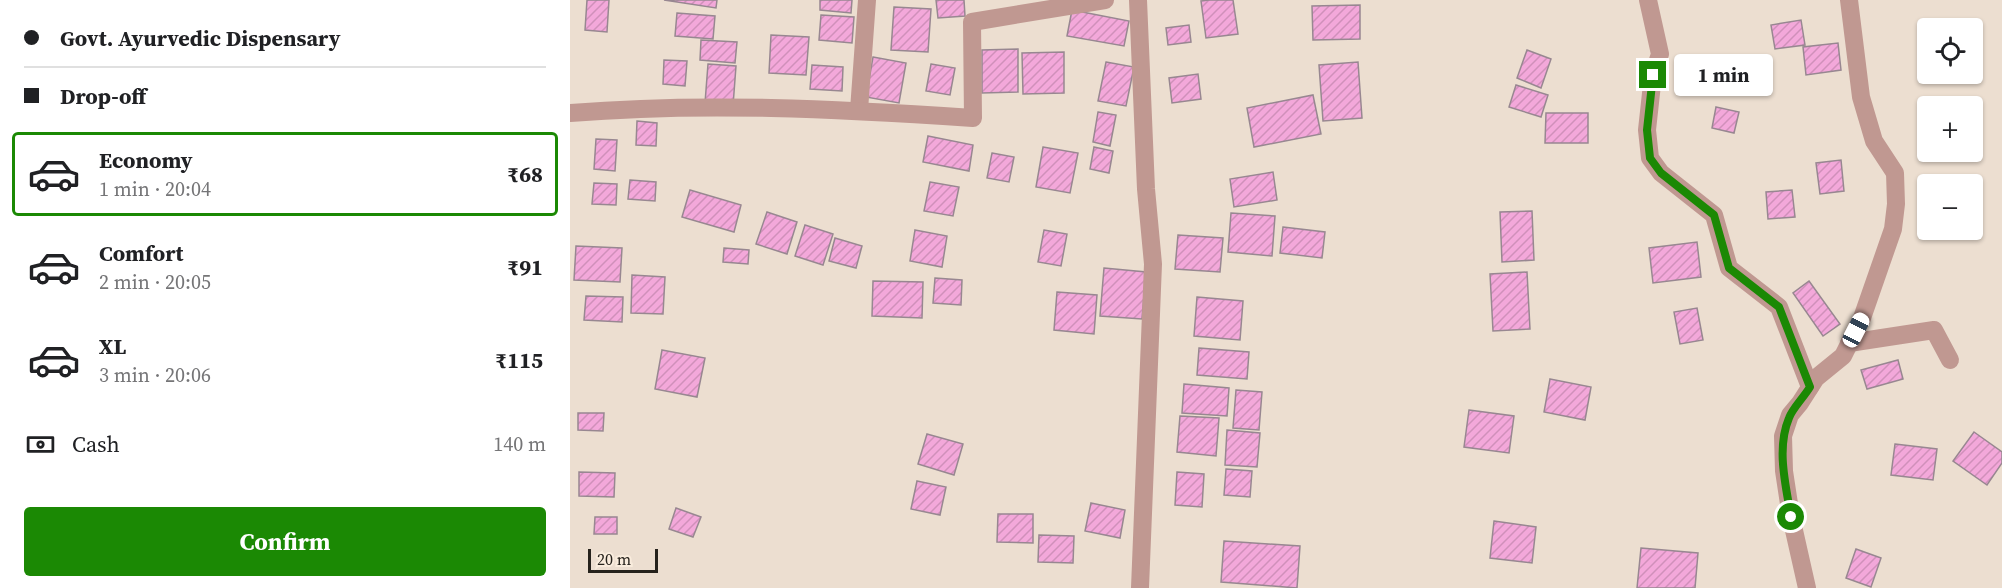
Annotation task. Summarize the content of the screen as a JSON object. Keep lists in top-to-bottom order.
{
  "scale_bar": "20 m",
  "page": {
    "banner": ["Govt. Ayurvedic Dispensary", "Drop-off"],
    "map_buttons": ["+", "−"],
    "bubble": "1 min",
    "list": [
      {
        "name": "Economy",
        "note": "1 min · 20:04",
        "value": "₹68"
      },
      {
        "name": "Comfort",
        "note": "2 min · 20:05",
        "value": "₹91"
      },
      {
        "name": "XL",
        "note": "3 min · 20:06",
        "value": "₹115"
      }
    ],
    "pay": ["Cash", "140 m"],
    "buttons": "Confirm",
    "scale": "20 m"
  }
}
